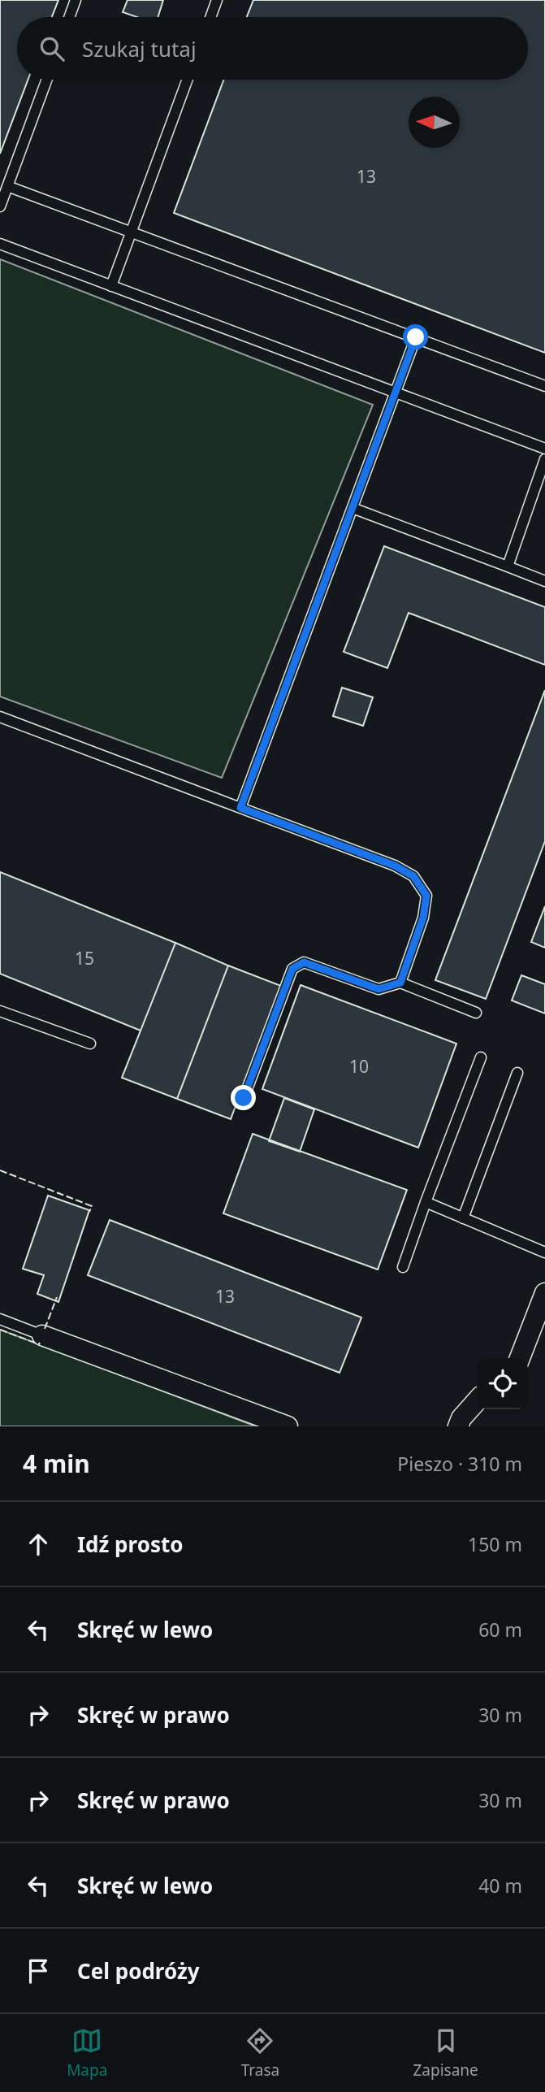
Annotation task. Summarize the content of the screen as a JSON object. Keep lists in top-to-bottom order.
{
  "house_numbers": [
    "13",
    "15",
    "10",
    "13"
  ],
  "north": "left",
  "page": {
    "search": "Szukaj tutaj",
    "heading": ["4 min", "Pieszo · 310 m"],
    "list": [
      ["Idź prosto", "150 m"],
      ["Skręć w lewo", "60 m"],
      ["Skręć w prawo", "30 m"],
      ["Skręć w prawo", "30 m"],
      ["Skręć w lewo", "40 m"],
      "Cel podróży"
    ],
    "nav": ["Mapa", "Trasa", "Zapisane"]
  }
}
